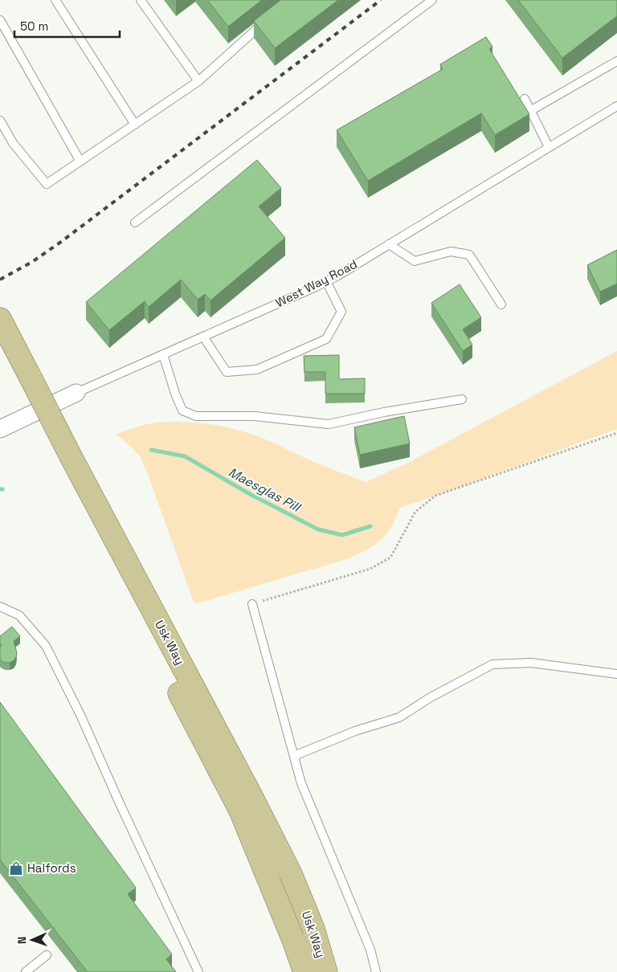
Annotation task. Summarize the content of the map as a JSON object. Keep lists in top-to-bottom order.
{
  "streets": {
    "main road": ["Usk Way"],
    "street": ["West Way Road"]
  },
  "water": ["Maesglas Pill"],
  "places": {
    "shop": ["Halfords"]
  },
  "scale_bar": "50 m",
  "north": "left"
}
